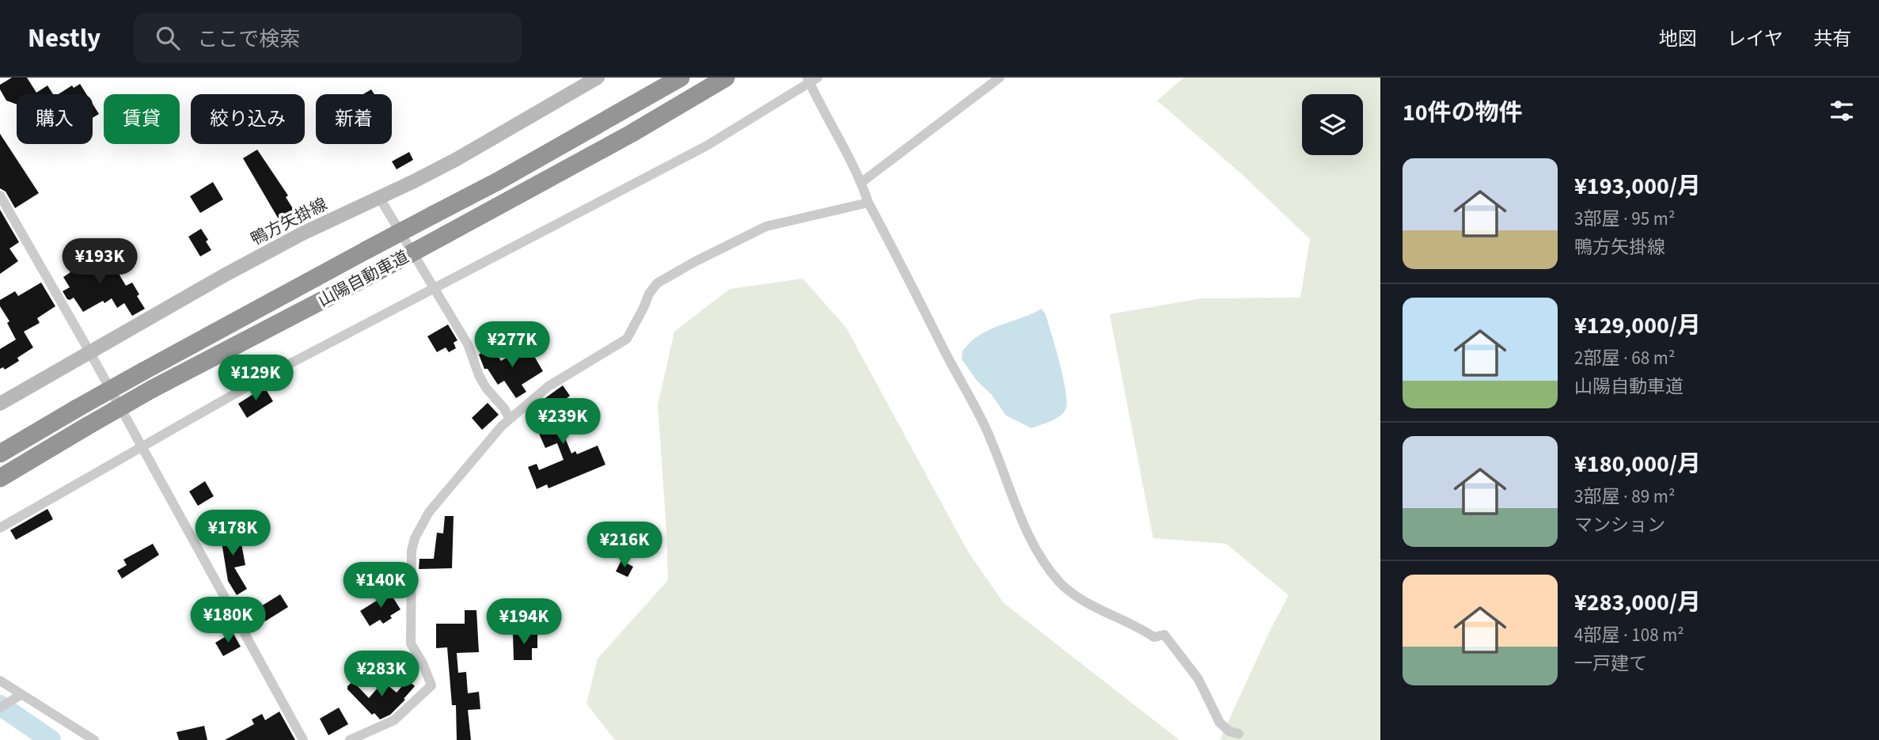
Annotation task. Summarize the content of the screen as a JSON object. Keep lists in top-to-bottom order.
{
  "streets": {
    "highway": ["山陽自動車道"],
    "main road": ["鴨方矢掛線"]
  },
  "page": {
    "header": "Nestly",
    "search": "ここで検索",
    "nav": ["地図", "レイヤ", "共有"],
    "heading": "10件の物件",
    "chip": [
      "購入",
      "賃貸",
      "絞り込み",
      "新着"
    ],
    "list": [
      {
        "name": "¥193,000/月",
        "note": "3部屋 · 95 m² · 鴨方矢掛線"
      },
      {
        "name": "¥129,000/月",
        "note": "2部屋 · 68 m² · 山陽自動車道"
      },
      {
        "name": "¥180,000/月",
        "note": "3部屋 · 89 m² · マンション"
      },
      {
        "name": "¥283,000/月",
        "note": "4部屋 · 108 m² · 一戸建て"
      }
    ],
    "price": [
      "¥193K",
      "¥277K",
      "¥129K",
      "¥239K",
      "¥178K",
      "¥216K",
      "¥140K",
      "¥180K",
      "¥194K",
      "¥283K"
    ]
  }
}
